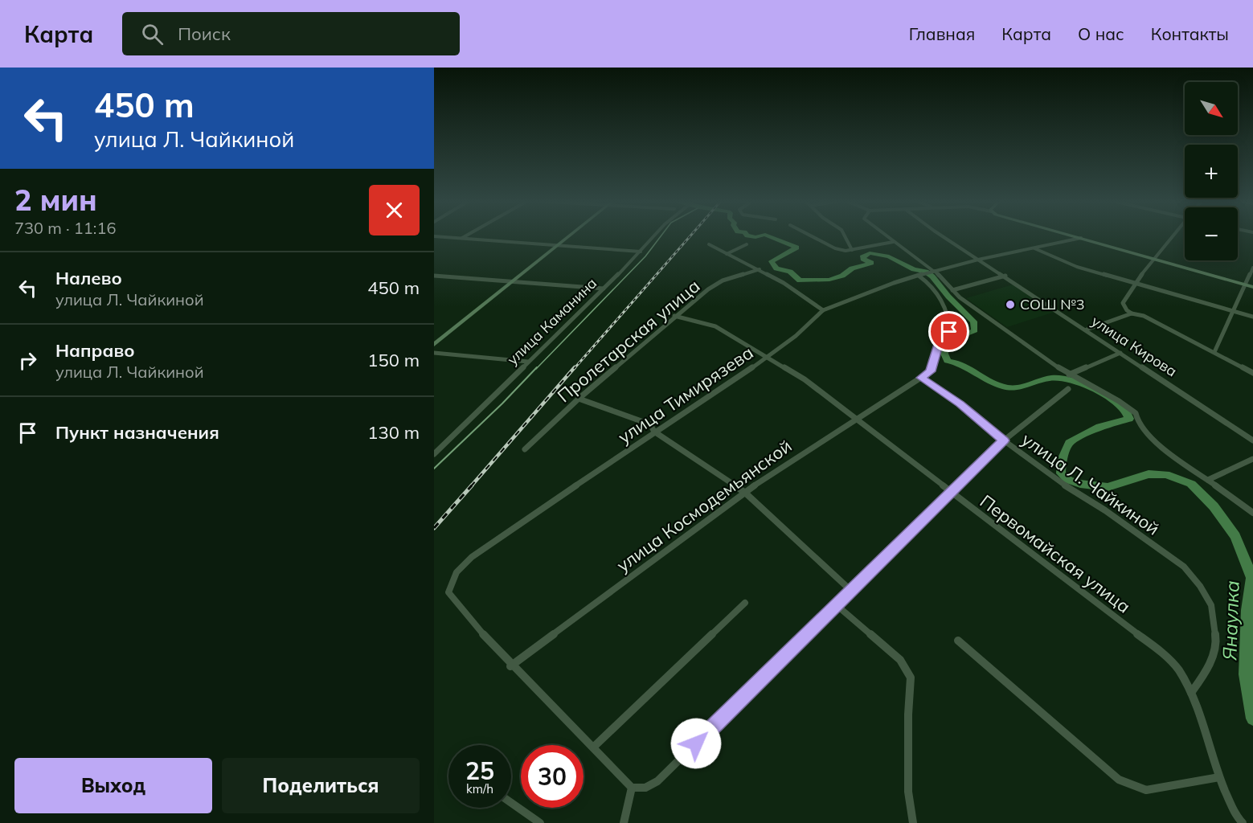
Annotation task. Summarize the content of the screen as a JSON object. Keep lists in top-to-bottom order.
{
  "streets": {
    "street": [
      "улица Каманина",
      "Пролетарская улица",
      "улица Кирова",
      "улица Тимирязева",
      "улица Л. Чайкиной",
      "улица Космодемьянской",
      "Первомайская улица"
    ]
  },
  "crossings": [
    ["Пролетарская улица", "Первомайская улица"],
    ["улица Тимирязева", "улица Космодемьянской"],
    ["улица Тимирязева", "Первомайская улица"],
    ["улица Л. Чайкиной", "улица Космодемьянской"],
    ["улица Л. Чайкиной", "Первомайская улица"],
    ["улица Космодемьянской", "Первомайская улица"]
  ],
  "water": ["Янаулка"],
  "places": ["СОШ №3"],
  "north": "bottom right",
  "page": {
    "header": "Карта",
    "search": "Поиск",
    "nav": [
      "Главная",
      "Карта",
      "О нас",
      "Контакты"
    ],
    "turn": ["450 m", "улица Л. Чайкиной"],
    "map_buttons": ["+", "−"],
    "heading": ["2 мин", "730 m · 11:16"],
    "list": [
      {
        "name": "Налево",
        "note": "улица Л. Чайкиной",
        "value": "450 m"
      },
      {
        "name": "Направо",
        "note": "улица Л. Чайкиной",
        "value": "150 m"
      },
      {
        "name": "Пункт назначения",
        "value": "130 m"
      }
    ],
    "speed": "25 km/h",
    "limit": "30",
    "buttons": ["Выход", "Поделиться"]
  }
}
